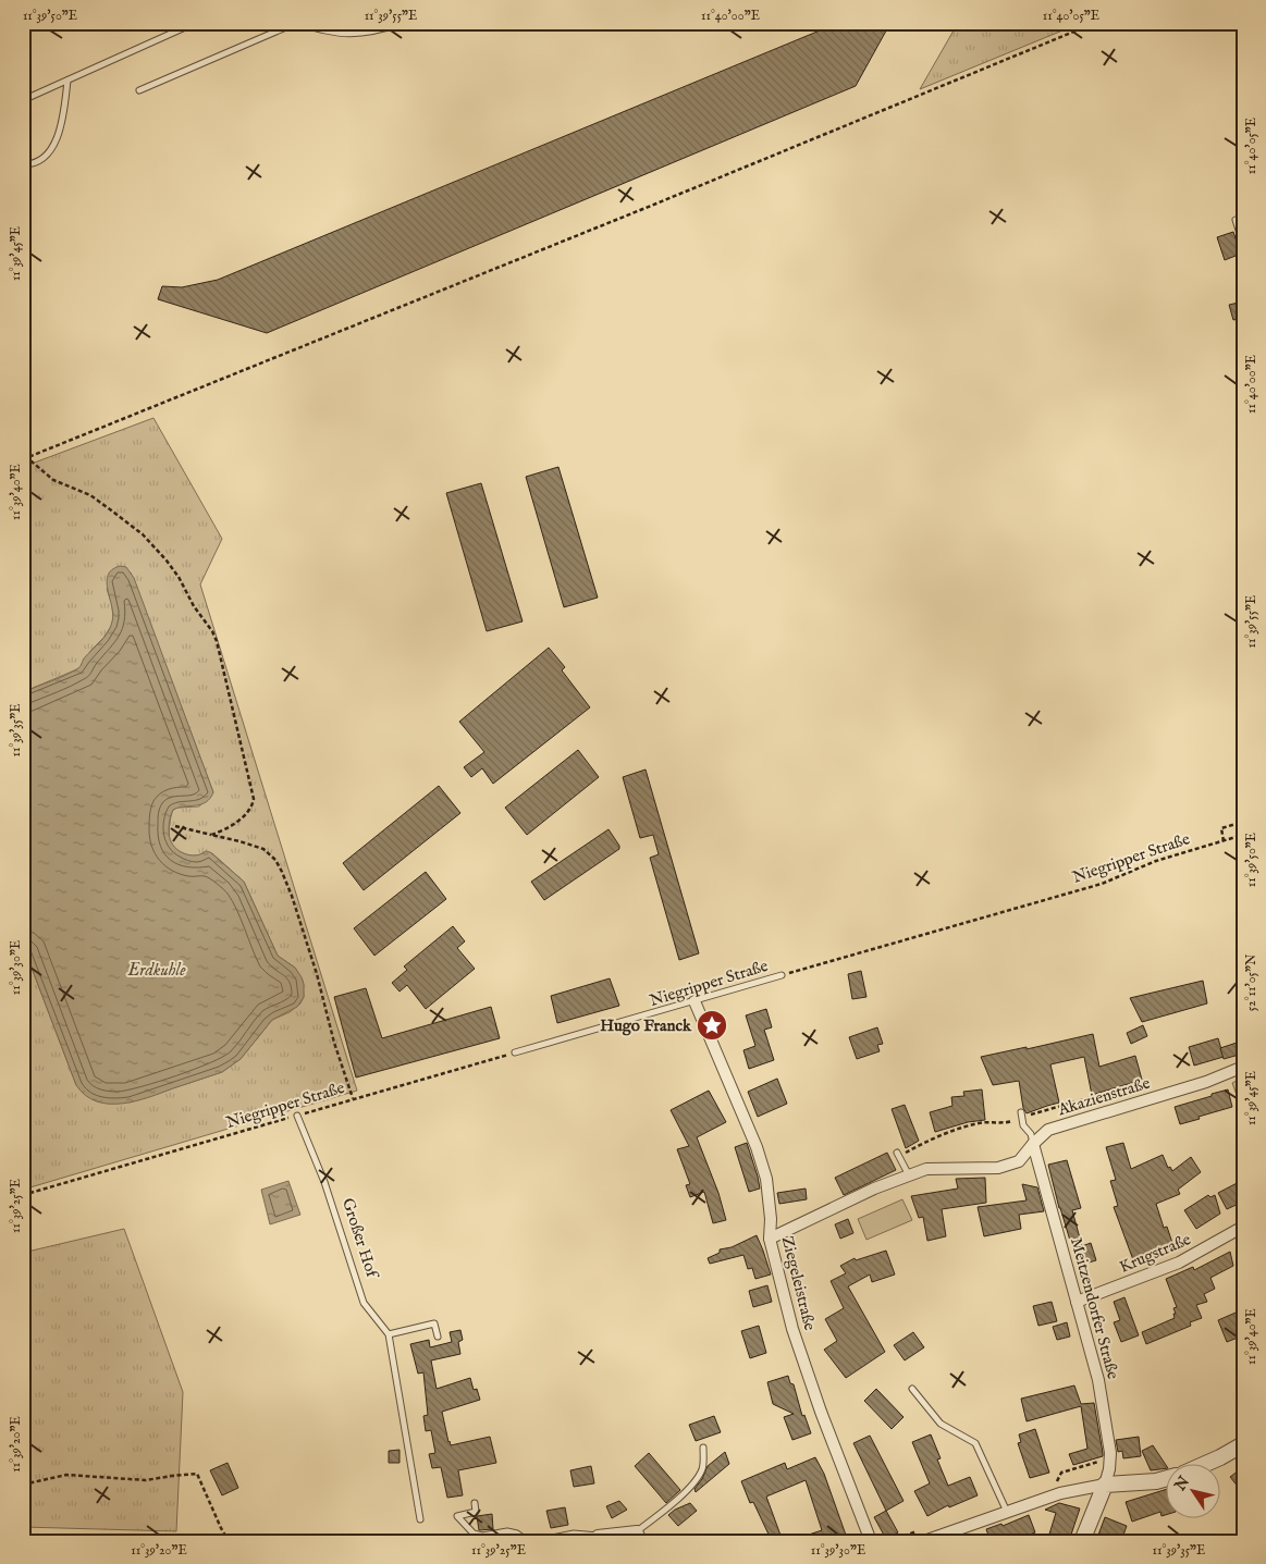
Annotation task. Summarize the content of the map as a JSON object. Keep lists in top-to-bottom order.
{
  "streets": {
    "street": [
      "Akazienstraße",
      "Krugstraße",
      "Ziegeleistraße",
      "Meitzendorfer Straße"
    ],
    "lane": ["Niegripper Straße", "Großer Hof"]
  },
  "crossings": [
    ["Niegripper Straße", "Großer Hof"],
    ["Niegripper Straße", "Ziegeleistraße"],
    ["Akazienstraße", "Ziegeleistraße"],
    ["Akazienstraße", "Meitzendorfer Straße"],
    ["Krugstraße", "Meitzendorfer Straße"]
  ],
  "water": ["Erdkuhle"],
  "places": {
    "place": ["Hugo Franck"]
  },
  "north": "top left",
  "coordinates": [
    "11°39'50\"E",
    "11°39'55\"E",
    "11°40'00\"E",
    "11°40'05\"E",
    "11°39'45\"E",
    "11°39'40\"E",
    "11°39'35\"E",
    "11°39'30\"E",
    "52°11'05\"N",
    "11°39'25\"E",
    "11°39'20\"E"
  ]
}
